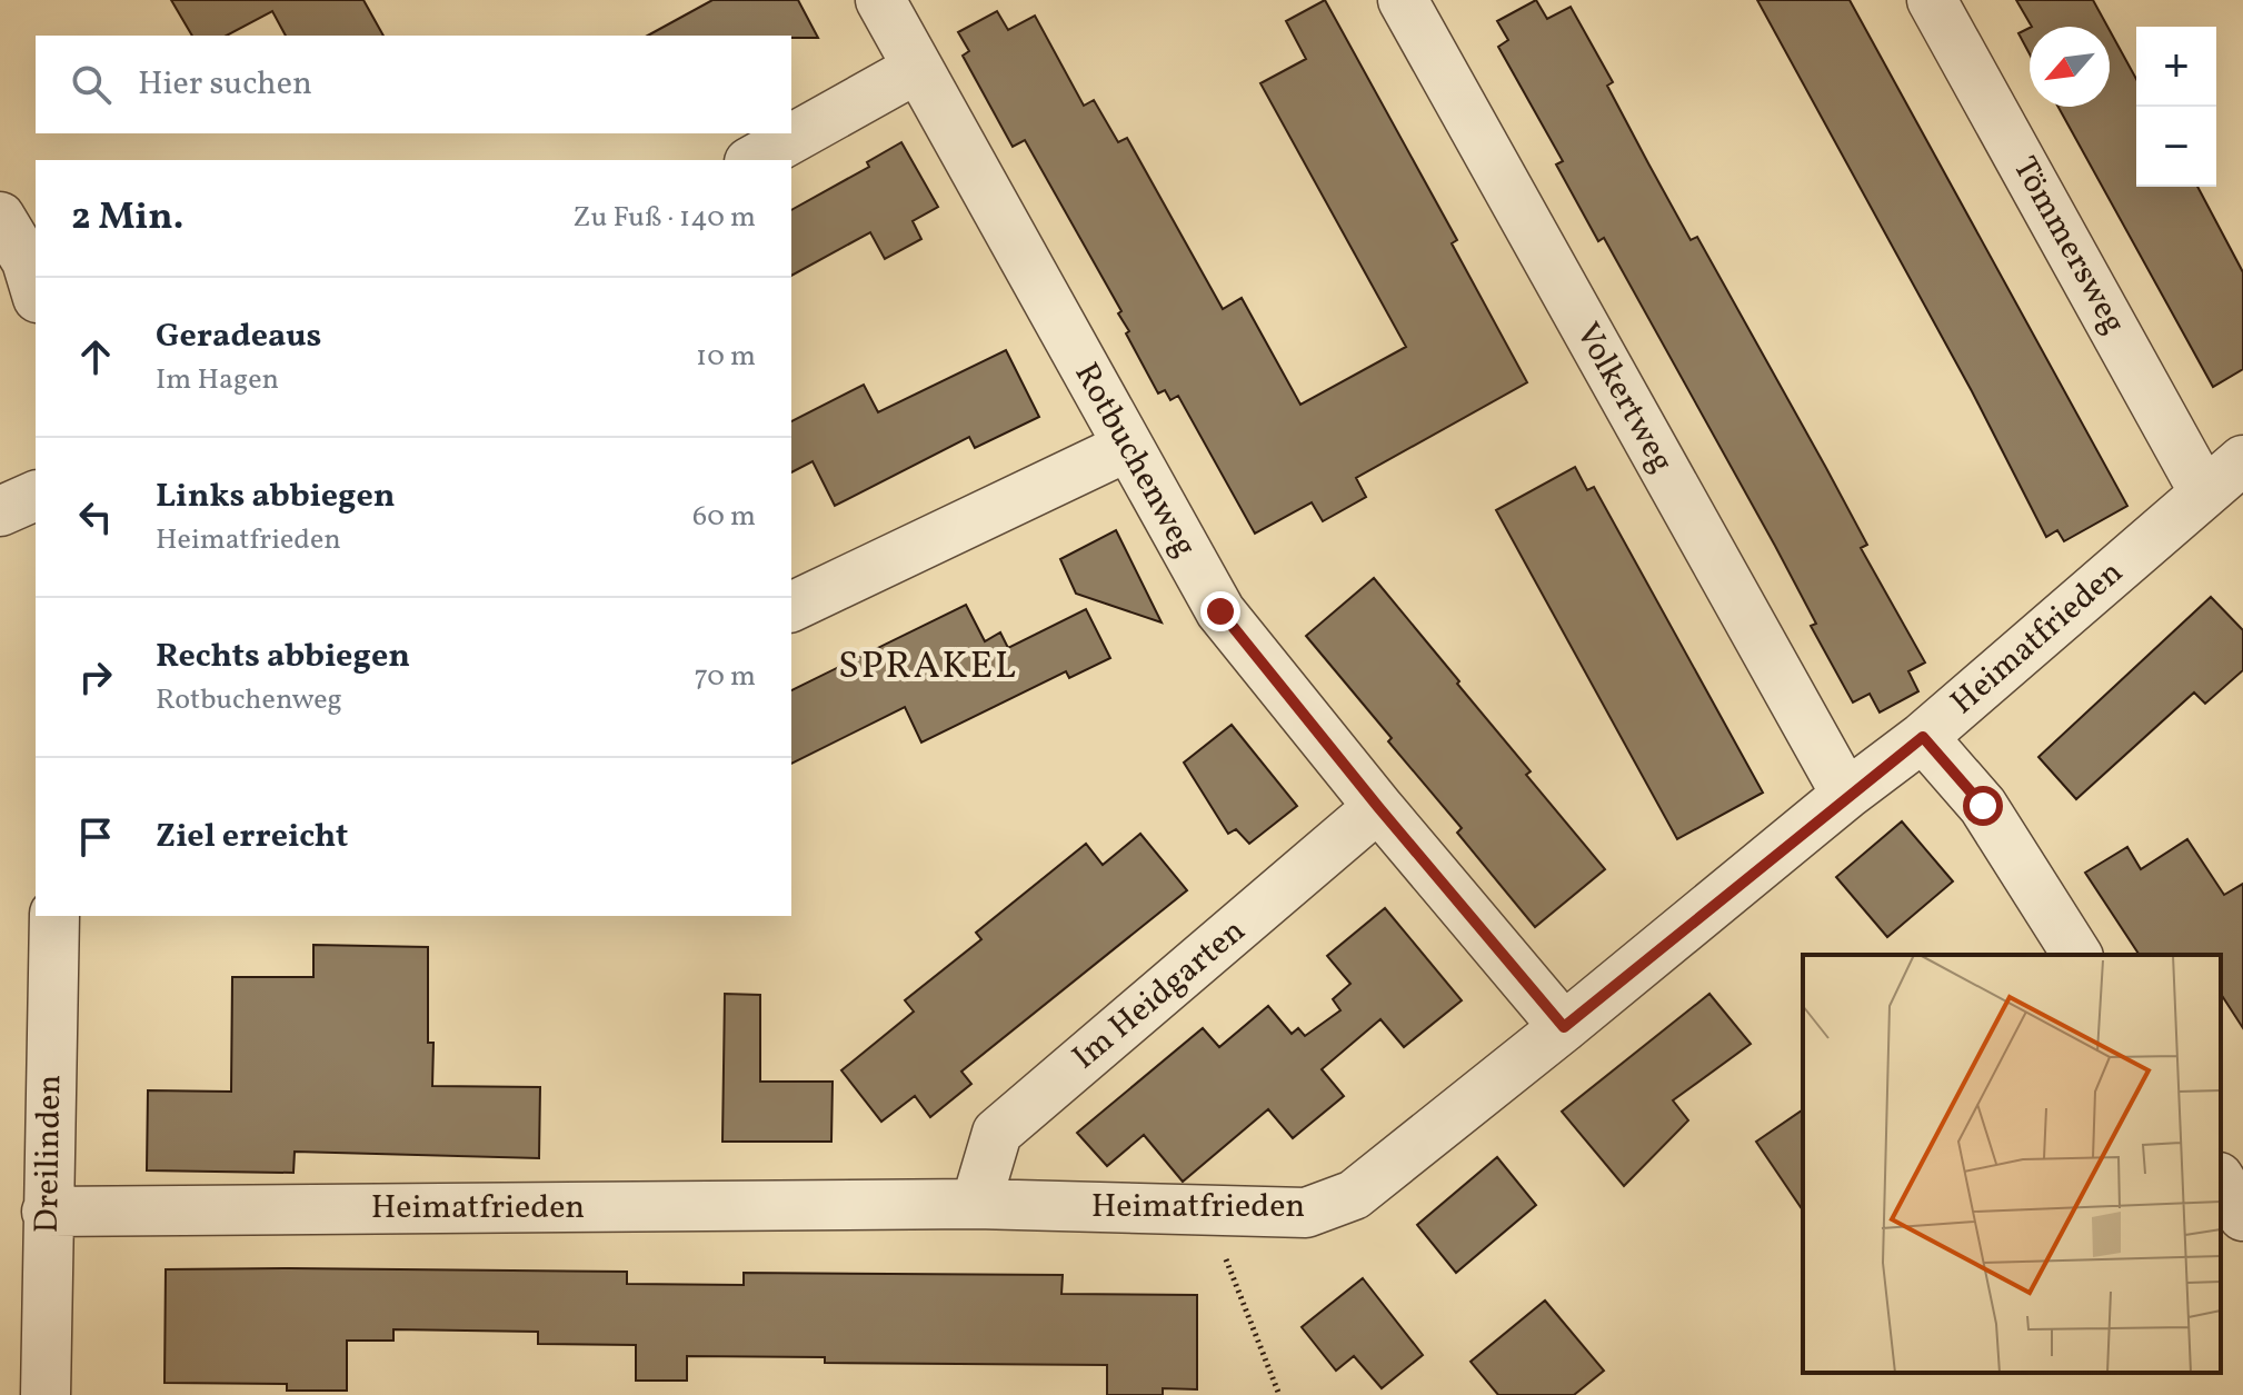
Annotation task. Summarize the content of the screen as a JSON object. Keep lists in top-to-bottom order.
{
  "streets": {
    "street": [
      "Tömmersweg",
      "Volkertweg",
      "Rotbuchenweg",
      "Heimatfrieden",
      "Im Heidgarten",
      "Dreilinden"
    ]
  },
  "crossings": [
    ["Tömmersweg", "Heimatfrieden"],
    ["Volkertweg", "Heimatfrieden"],
    ["Rotbuchenweg", "Heimatfrieden"],
    ["Rotbuchenweg", "Im Heidgarten"],
    ["Heimatfrieden", "Im Heidgarten"],
    ["Heimatfrieden", "Dreilinden"]
  ],
  "districts": ["SPRAKEL"],
  "north": "bottom left",
  "page": {
    "map_buttons": ["+", "−"],
    "search": "Hier suchen",
    "heading": ["2 Min.", "Zu Fuß · 140 m"],
    "list": [
      ["Geradeaus", "Im Hagen", "10 m"],
      ["Links abbiegen", "Heimatfrieden", "60 m"],
      ["Rechts abbiegen", "Rotbuchenweg", "70 m"],
      "Ziel erreicht"
    ]
  }
}
